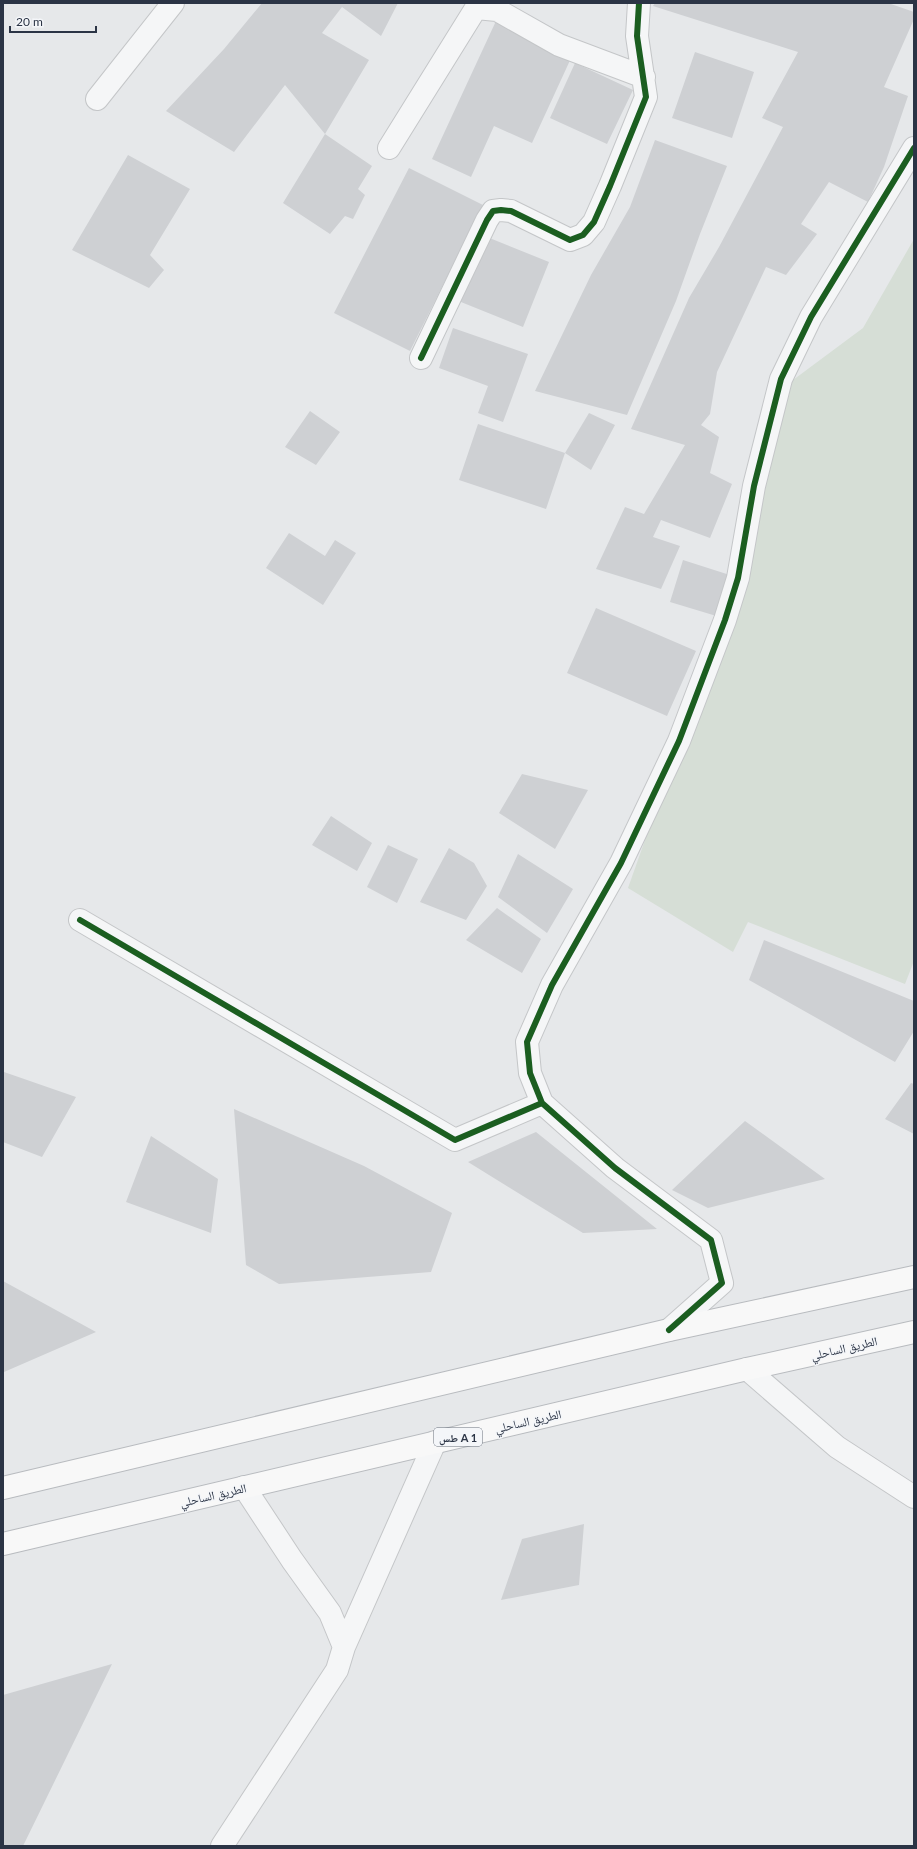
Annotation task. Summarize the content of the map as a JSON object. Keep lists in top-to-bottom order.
{
  "streets": {
    "highway": ["الطريق الساحلي", "طس A 1"]
  },
  "scale_bar": "20 m"
}
